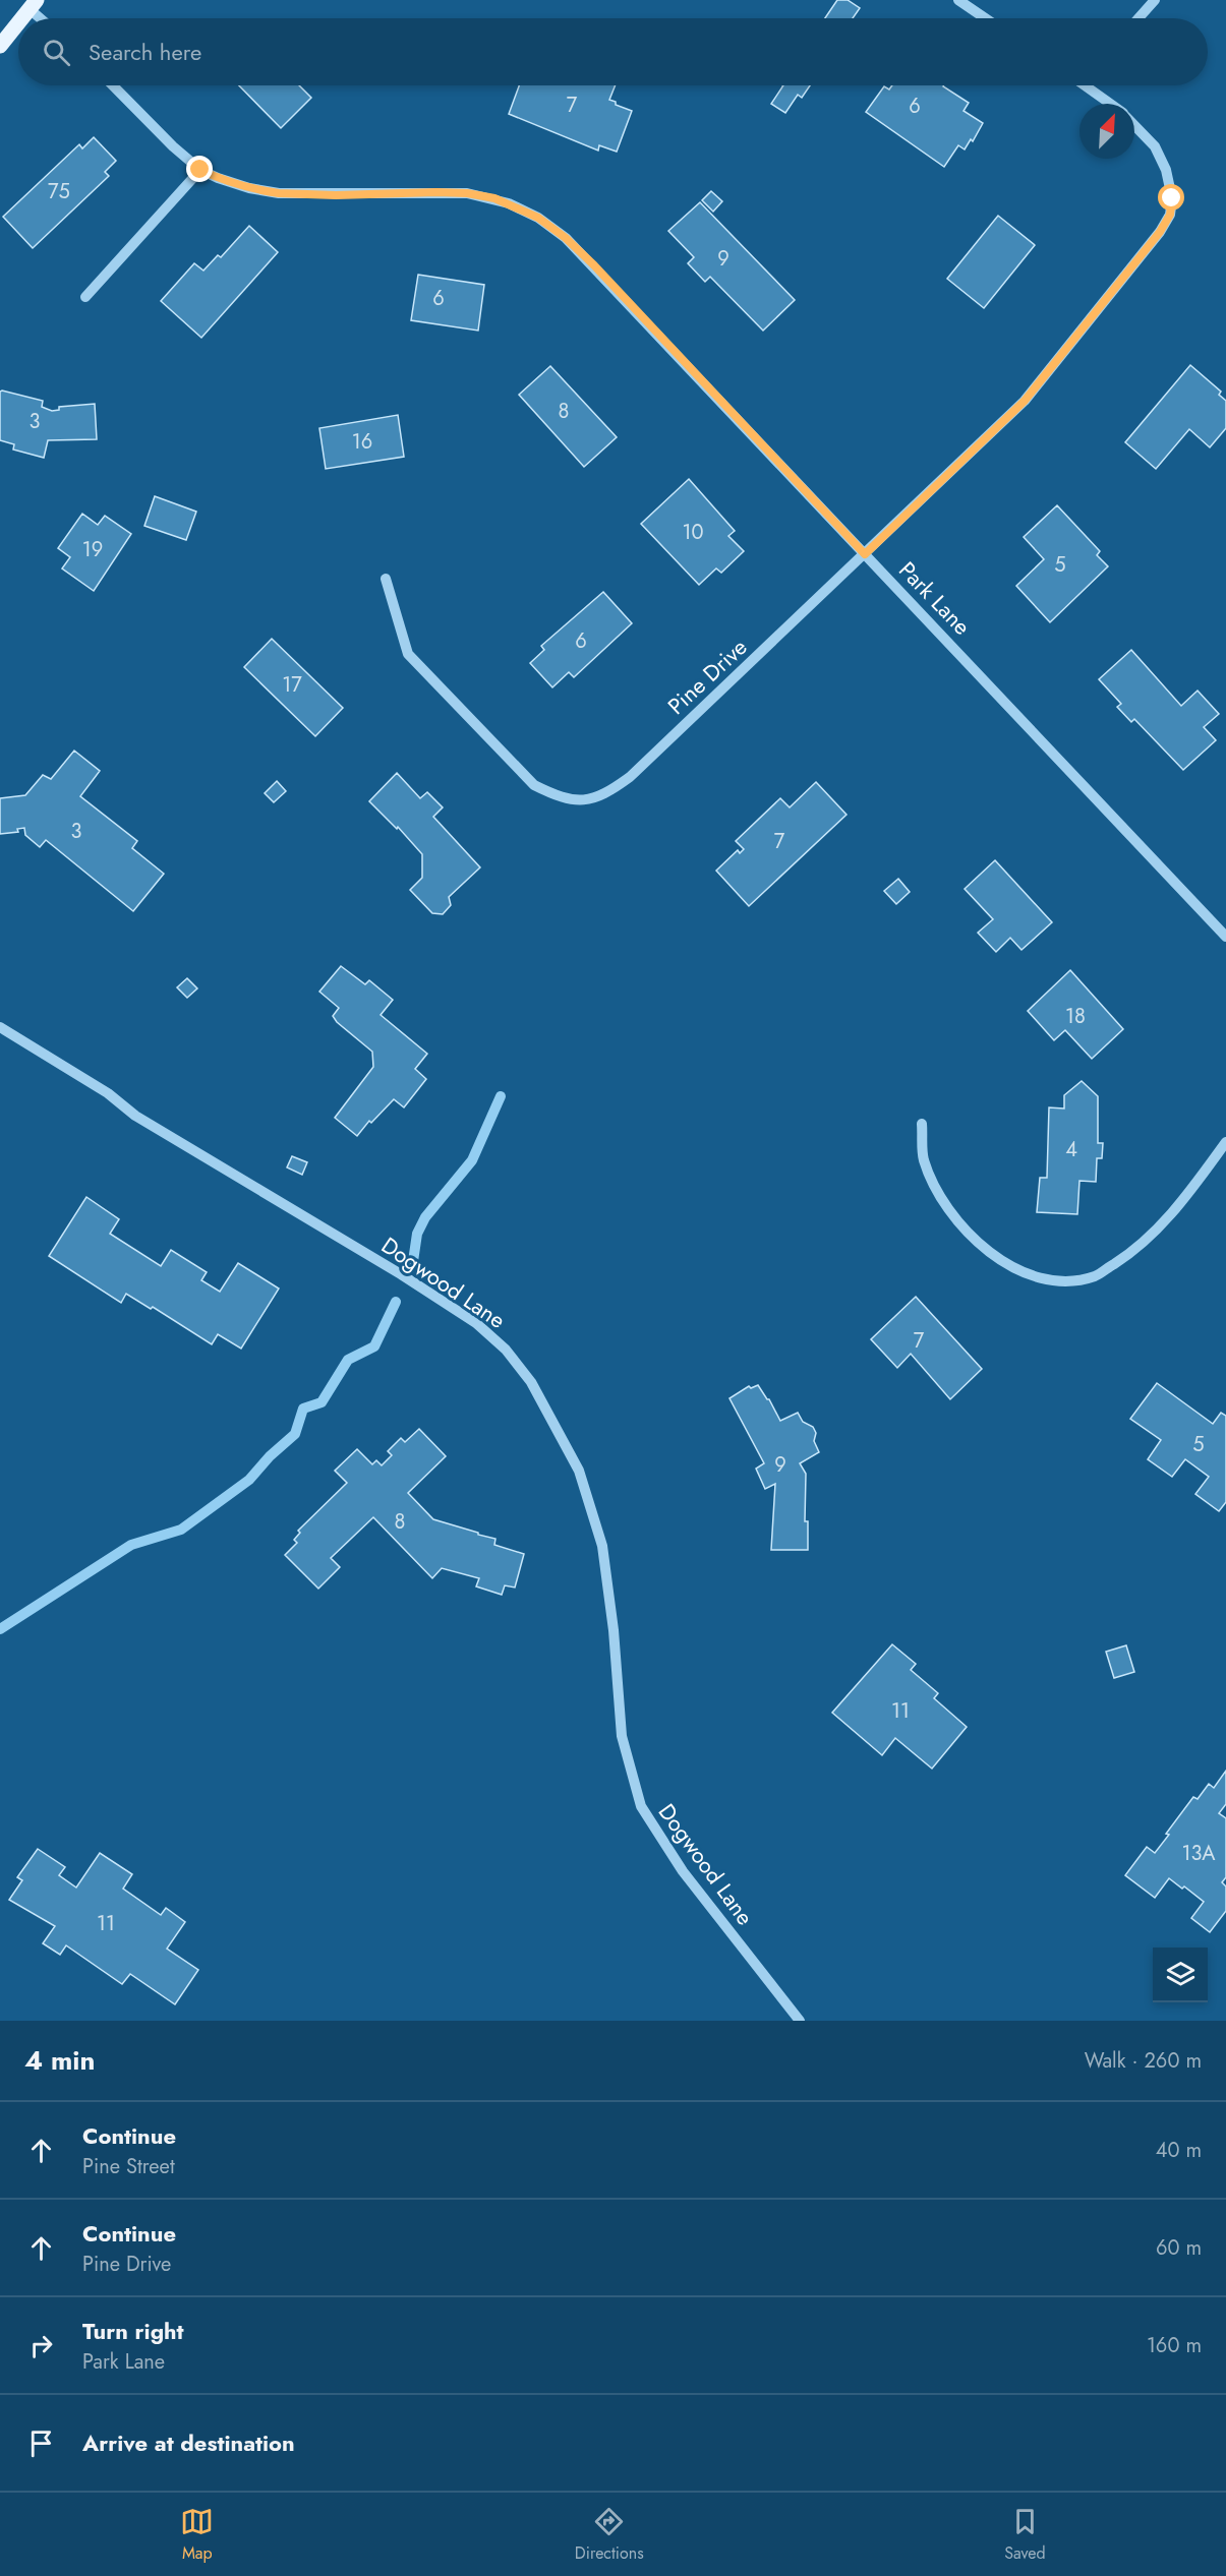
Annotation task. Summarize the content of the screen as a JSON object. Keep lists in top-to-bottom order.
{
  "streets": {
    "street": ["Park Lane", "Pine Drive", "Dogwood Lane"]
  },
  "crossings": [
    ["Park Lane", "Pine Drive"]
  ],
  "house_numbers": [
    "7",
    "6",
    "75",
    "9",
    "6",
    "8",
    "3",
    "16",
    "10",
    "19",
    "5",
    "6",
    "17",
    "3",
    "7",
    "18",
    "4",
    "7",
    "5",
    "9",
    "8",
    "11",
    "13A",
    "11"
  ],
  "north": "top right",
  "page": {
    "search": "Search here",
    "heading": ["4 min", "Walk · 260 m"],
    "list": [
      ["Continue", "Pine Street", "40 m"],
      ["Continue", "Pine Drive", "60 m"],
      ["Turn right", "Park Lane", "160 m"],
      "Arrive at destination"
    ],
    "nav": ["Map", "Directions", "Saved"]
  }
}
